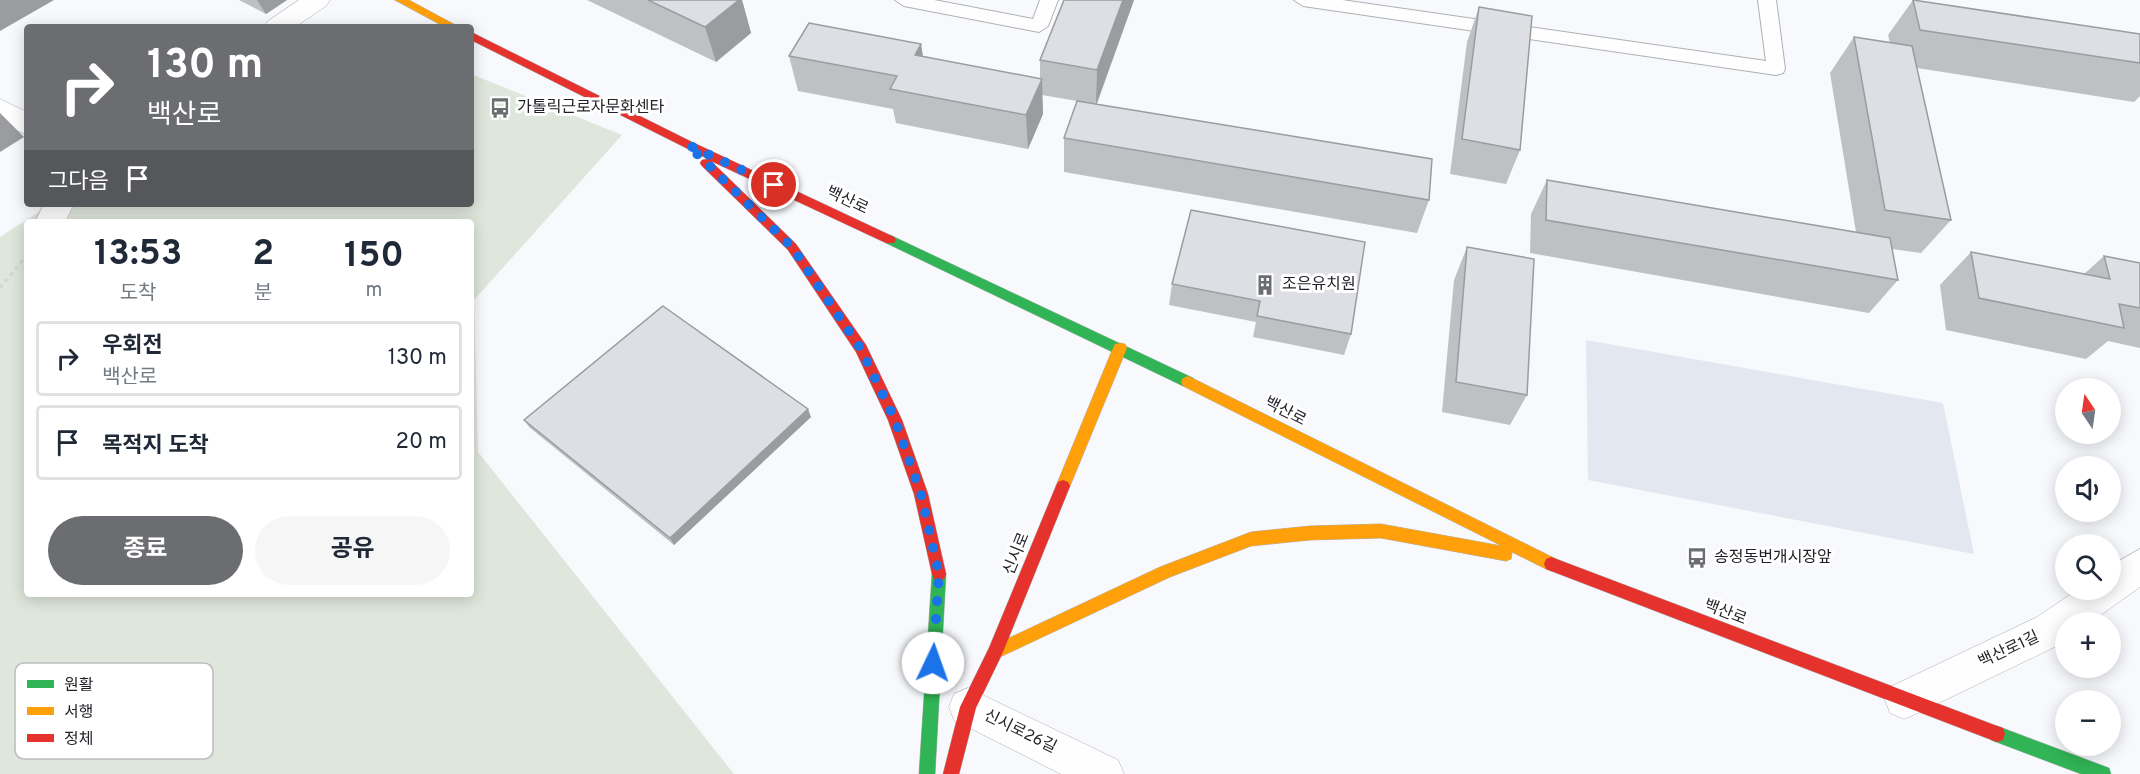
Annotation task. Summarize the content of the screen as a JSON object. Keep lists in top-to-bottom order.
{
  "streets": {
    "street": [
      "백산로",
      "신시로",
      "백산로1길",
      "신시로26길"
    ]
  },
  "crossings": [
    ["백산로", "신시로"],
    ["백산로", "백산로1길"],
    ["신시로", "신시로26길"]
  ],
  "places": {
    "bus stop": ["가톨릭근로자문화센타", "송정동번개시장앞"],
    "building": ["조은유치원"]
  },
  "legend": ["원활", "서행", "정체"],
  "north": "top",
  "page": {
    "turn": ["130 m", "백산로"],
    "then": "그다음",
    "eta": [
      "13:53",
      "도착",
      "2",
      "분",
      "150",
      "m"
    ],
    "list": [
      {
        "name": "우회전",
        "note": "백산로",
        "value": "130 m"
      },
      {
        "name": "목적지 도착",
        "value": "20 m"
      }
    ],
    "map_buttons": ["+", "−"],
    "buttons": ["종료", "공유"]
  }
}
